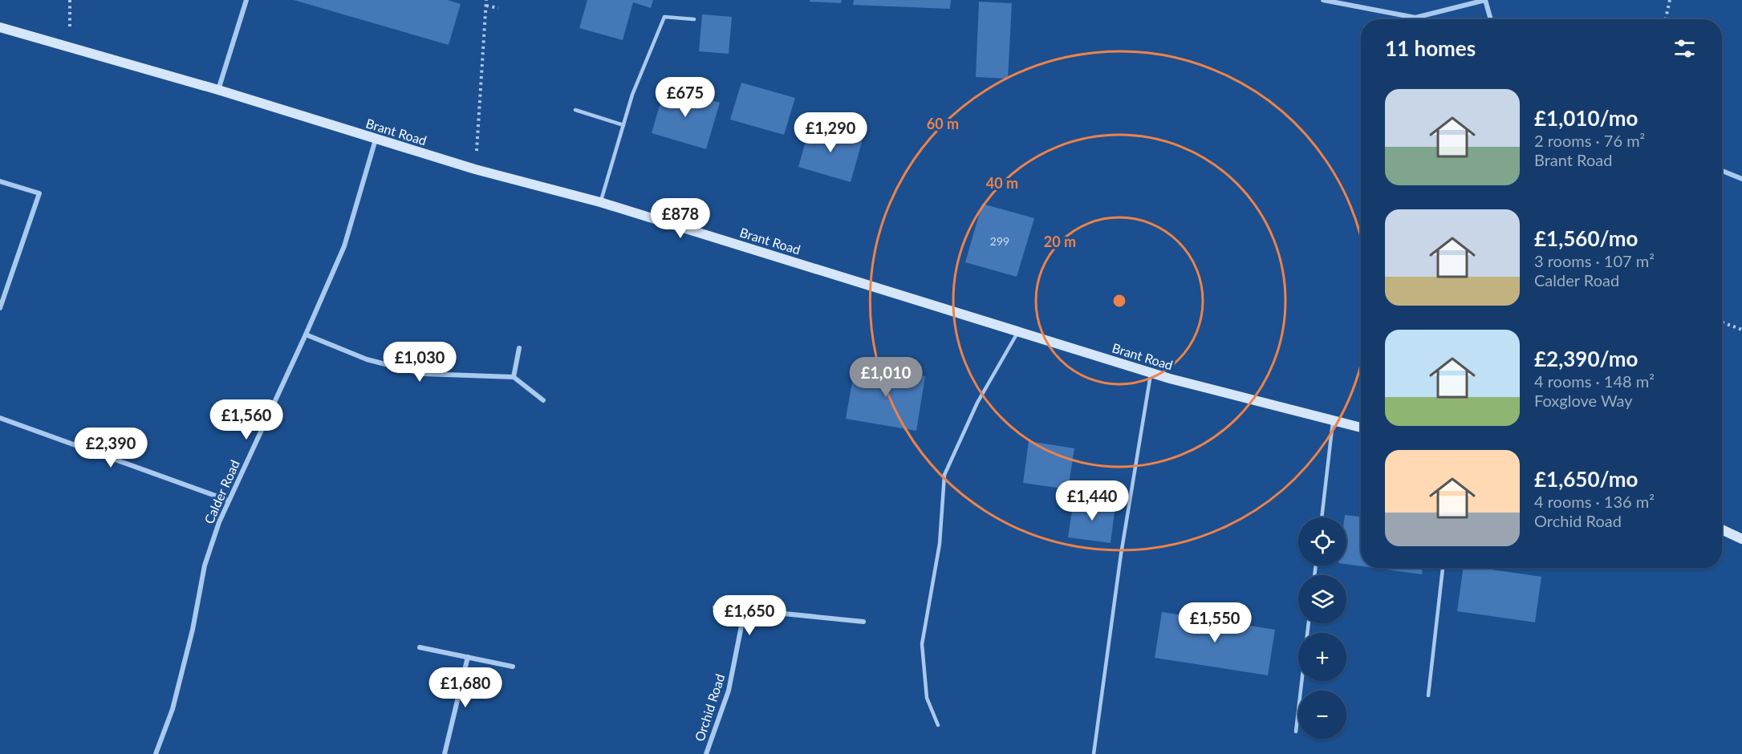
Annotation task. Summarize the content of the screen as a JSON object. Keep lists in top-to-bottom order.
{
  "streets": {
    "street": ["Brant Road", "Calder Road", "Orchid Road"]
  },
  "crossings": [
    ["Brant Road", "Calder Road"]
  ],
  "house_numbers": ["299"],
  "page": {
    "heading": "11 homes",
    "price": [
      "£675",
      "£1,290",
      "£878",
      "£1,030",
      "£1,010",
      "£1,560",
      "£2,390",
      "£1,440",
      "£1,650",
      "£1,550",
      "£1,680"
    ],
    "list": [
      {
        "name": "£1,010/mo",
        "note": "2 rooms · 76 m² · Brant Road"
      },
      {
        "name": "£1,560/mo",
        "note": "3 rooms · 107 m² · Calder Road"
      },
      {
        "name": "£2,390/mo",
        "note": "4 rooms · 148 m² · Foxglove Way"
      },
      {
        "name": "£1,650/mo",
        "note": "4 rooms · 136 m² · Orchid Road"
      }
    ],
    "map_buttons": ["+", "−"]
  },
  "rings": ["60 m", "40 m", "20 m"]
}
